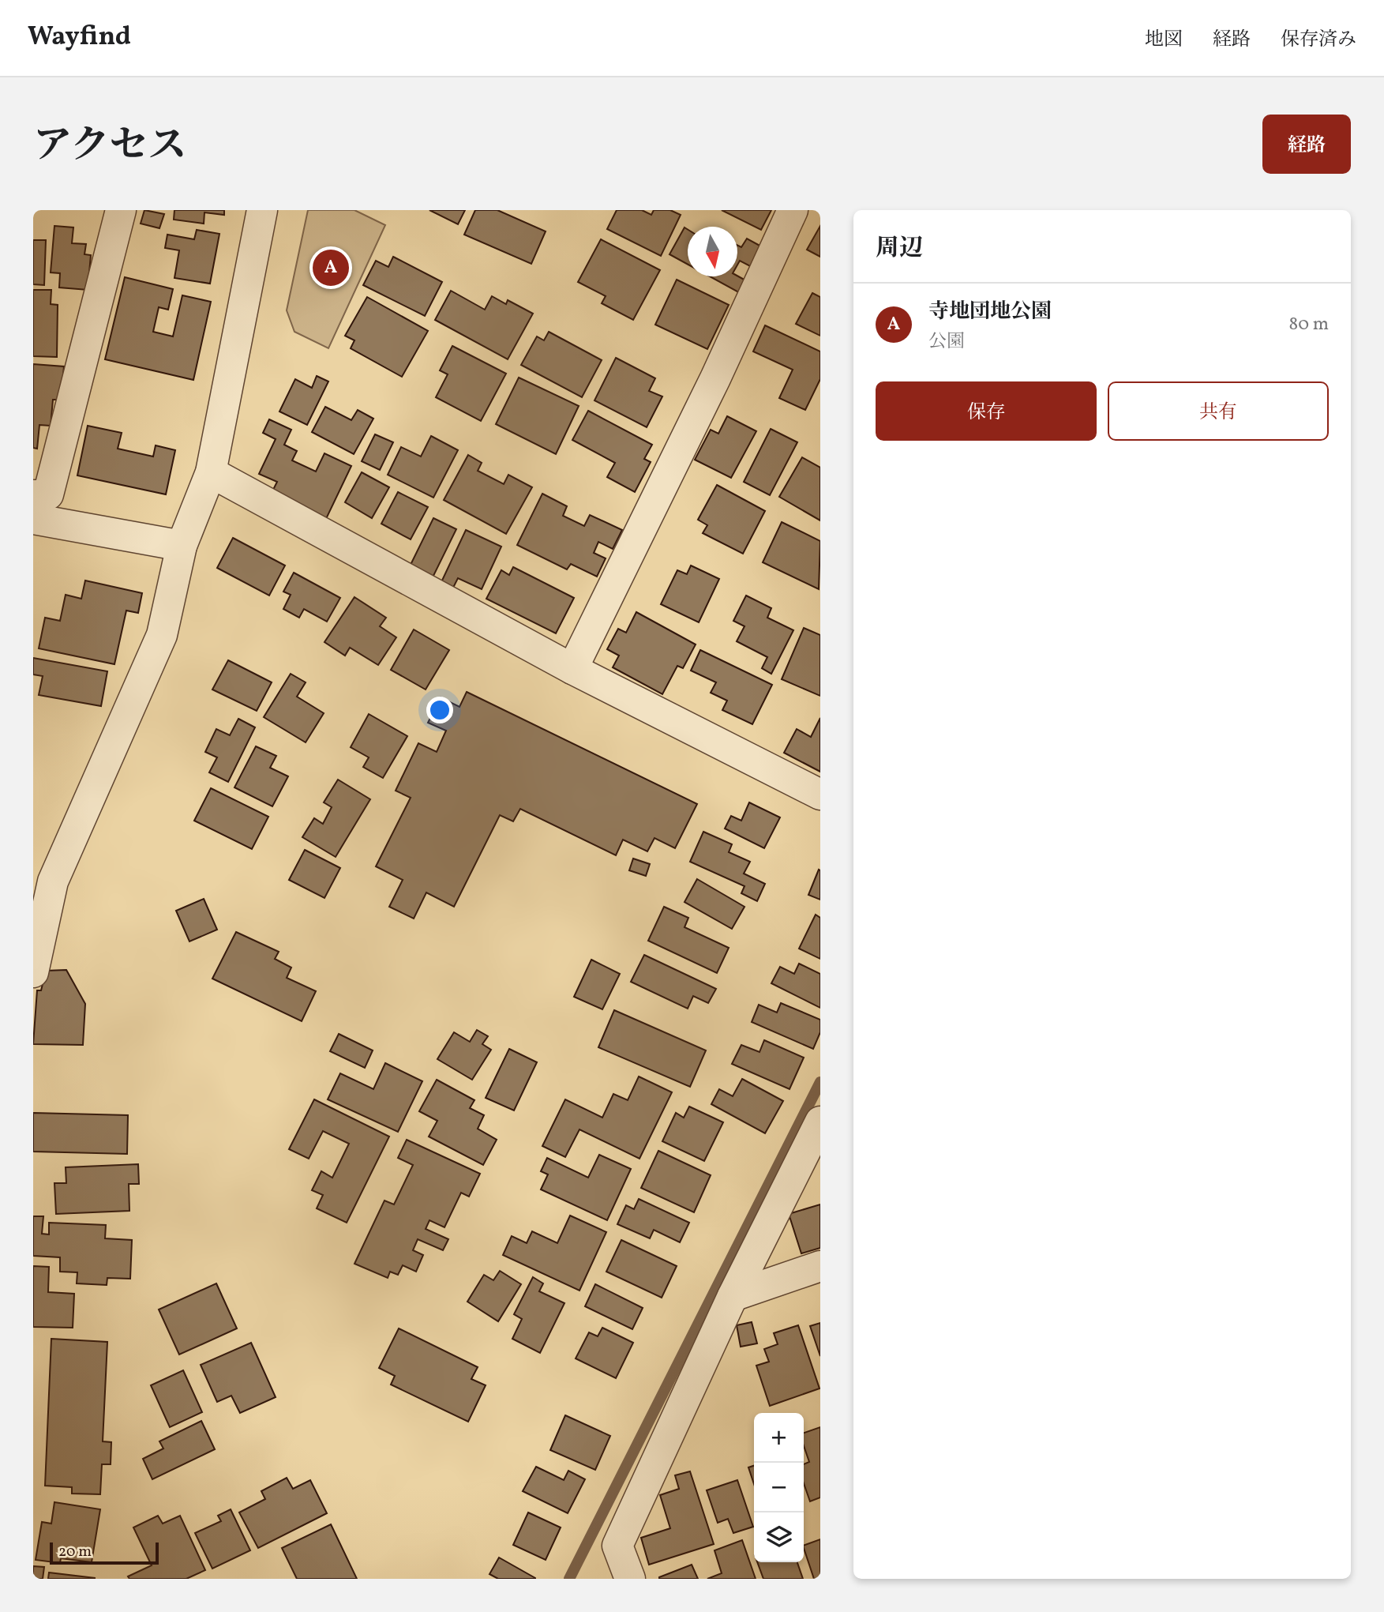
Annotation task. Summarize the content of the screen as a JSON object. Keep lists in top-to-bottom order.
{
  "scale_bar": "20 m",
  "north": "bottom",
  "page": {
    "header": "Wayfind",
    "nav": ["地図", "経路", "保存済み"],
    "title": "アクセス",
    "buttons": [
      "経路",
      ["保存", "共有"]
    ],
    "heading": "周辺",
    "pins": "A",
    "list": [
      {
        "mark": "A",
        "name": "寺地団地公園",
        "note": "公園",
        "value": "80 m"
      }
    ],
    "map_buttons": ["+", "−"],
    "scale": "20 m"
  }
}
